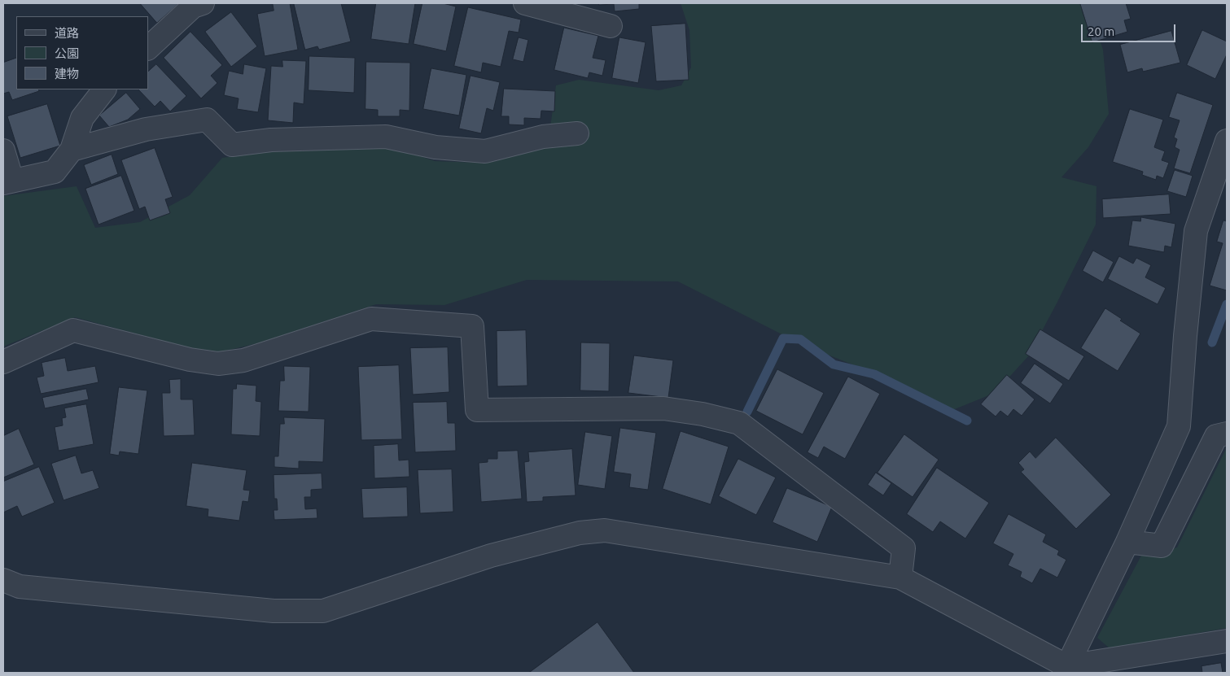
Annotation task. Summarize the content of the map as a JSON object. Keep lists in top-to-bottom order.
{
  "legend": ["道路", "公園", "建物"],
  "scale_bar": "20 m"
}
